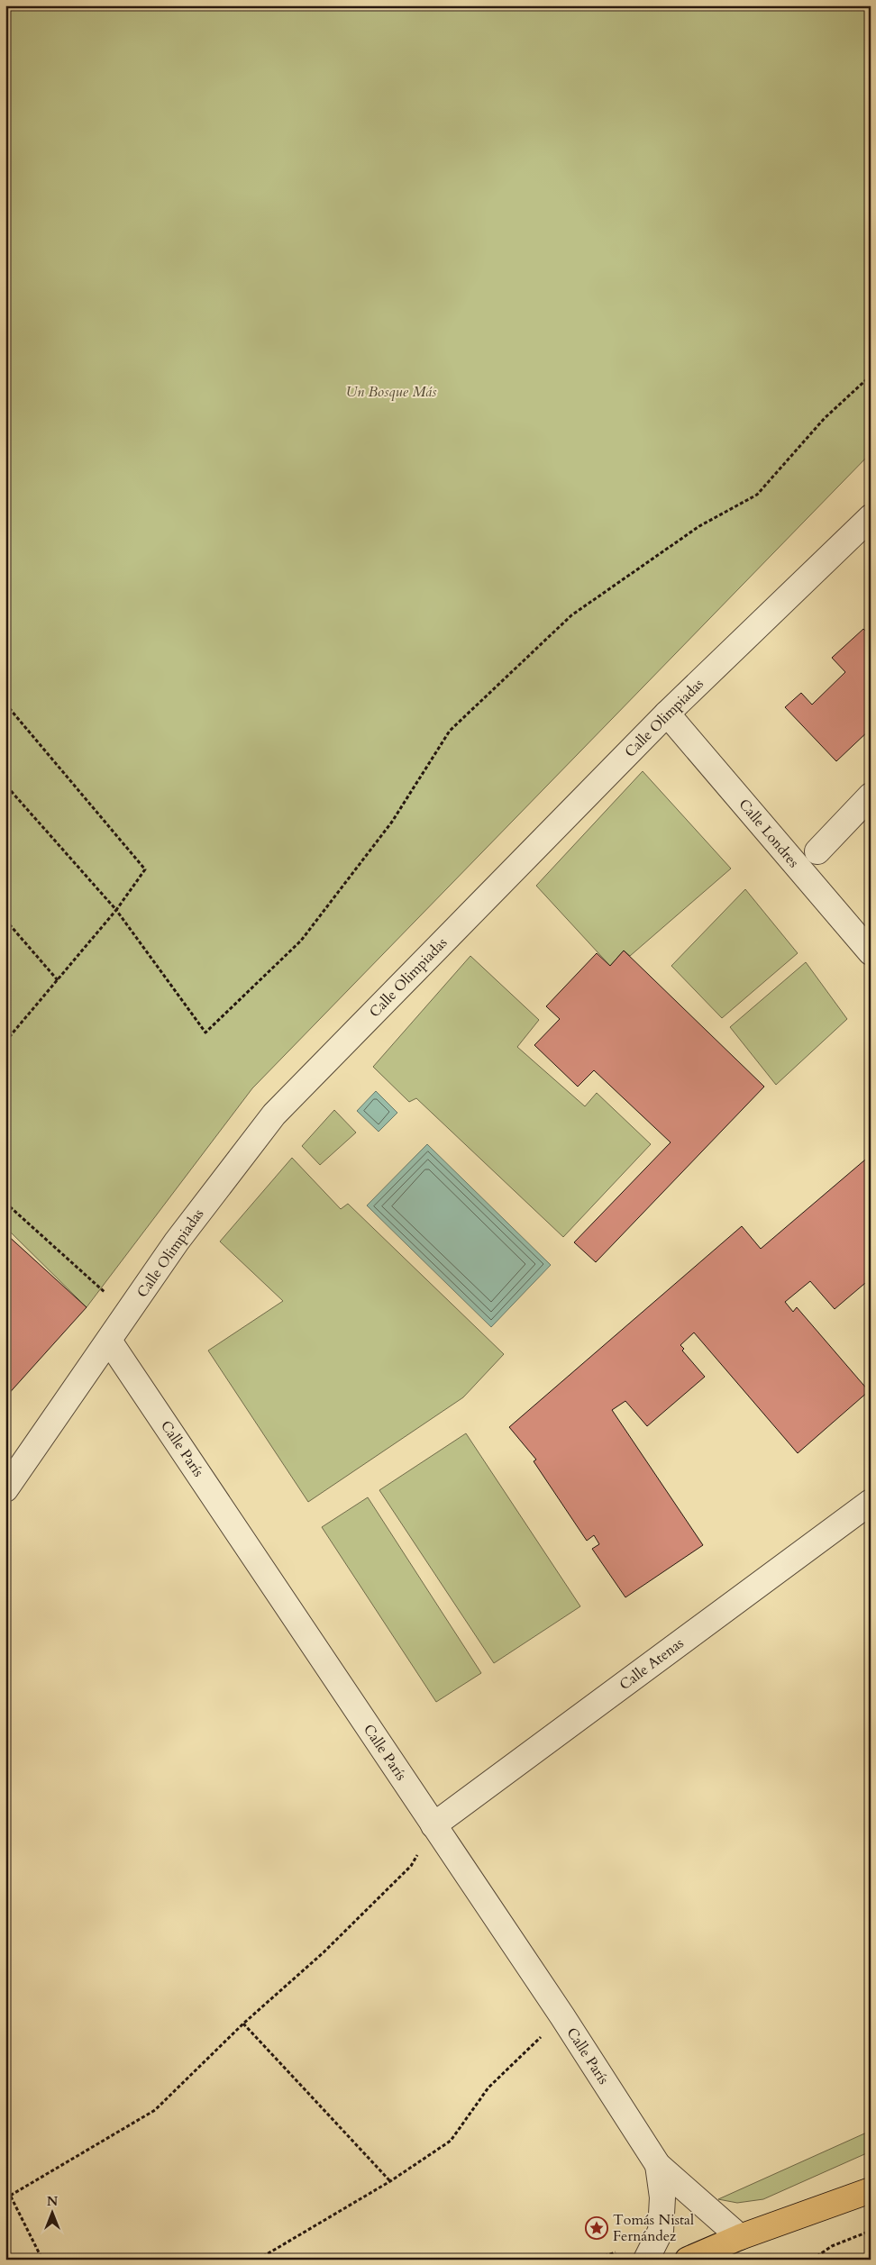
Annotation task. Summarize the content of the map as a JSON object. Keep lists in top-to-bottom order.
{
  "streets": {
    "street": [
      "Calle Olimpiadas",
      "Calle Londres",
      "Calle París",
      "Calle Atenas"
    ]
  },
  "crossings": [
    ["Calle Olimpiadas", "Calle Londres"],
    ["Calle Olimpiadas", "Calle París"],
    ["Calle París", "Calle Atenas"]
  ],
  "parks": ["Un Bosque Más"],
  "places": {
    "place": ["Tomás Nistal Fernández"]
  },
  "north": "top"
}
